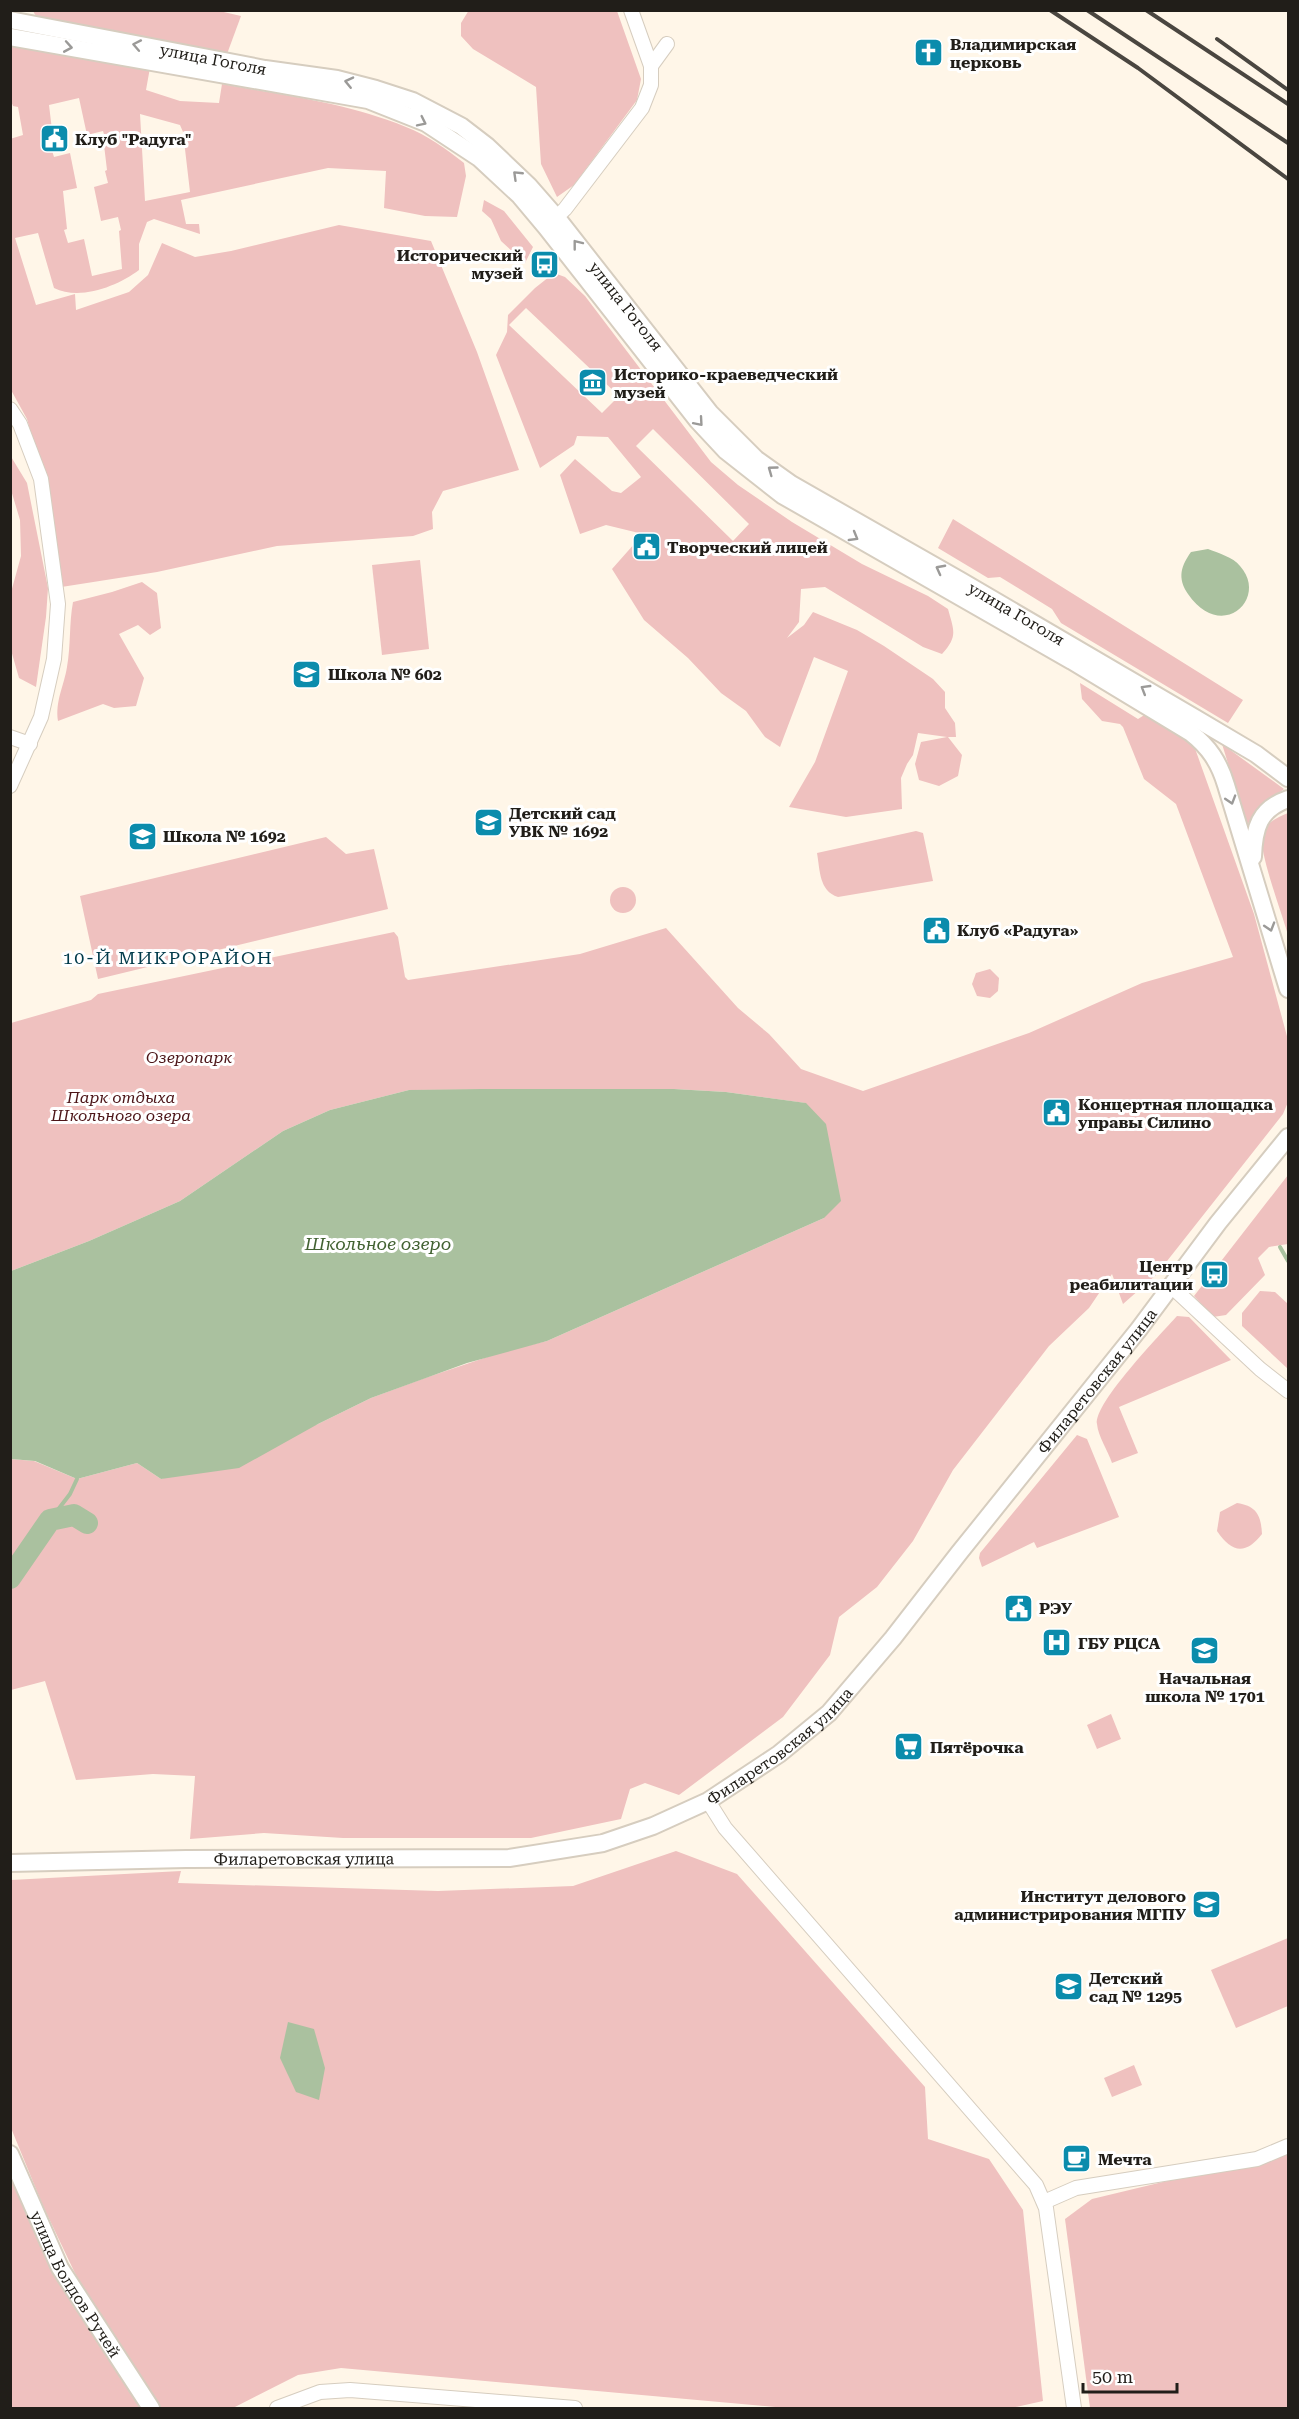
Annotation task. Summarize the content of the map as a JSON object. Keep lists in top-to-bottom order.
{
  "streets": {
    "street": ["улица Гоголя", "Филаретовская улица", "улица Болдов Ручей"]
  },
  "districts": ["10-Й МИКРОРАЙОН"],
  "water": ["Школьное озеро"],
  "parks": ["Озеропарк", "Парк отдыха Школьного озера"],
  "places": {
    "church": ["Владимирская церковь"],
    "public building": [
      "Клуб \"Радуга\"",
      "Творческий лицей",
      "Клуб «Радуга»",
      "Концертная площадка управы Силино",
      "РЭУ"
    ],
    "bus stop": ["Исторический музей", "Центр реабилитации"],
    "museum": ["Историко-краеведческий музей"],
    "school or university": [
      "Школа № 602",
      "Детский сад УВК № 1692",
      "Школа № 1692",
      "Начальная школа № 1701",
      "Институт делового администрирования МГПУ",
      "Детский сад № 1295"
    ],
    "hospital": ["ГБУ РЦСА"],
    "supermarket": ["Пятёрочка"],
    "cafe": ["Мечта"]
  },
  "scale_bar": "50 m"
}
